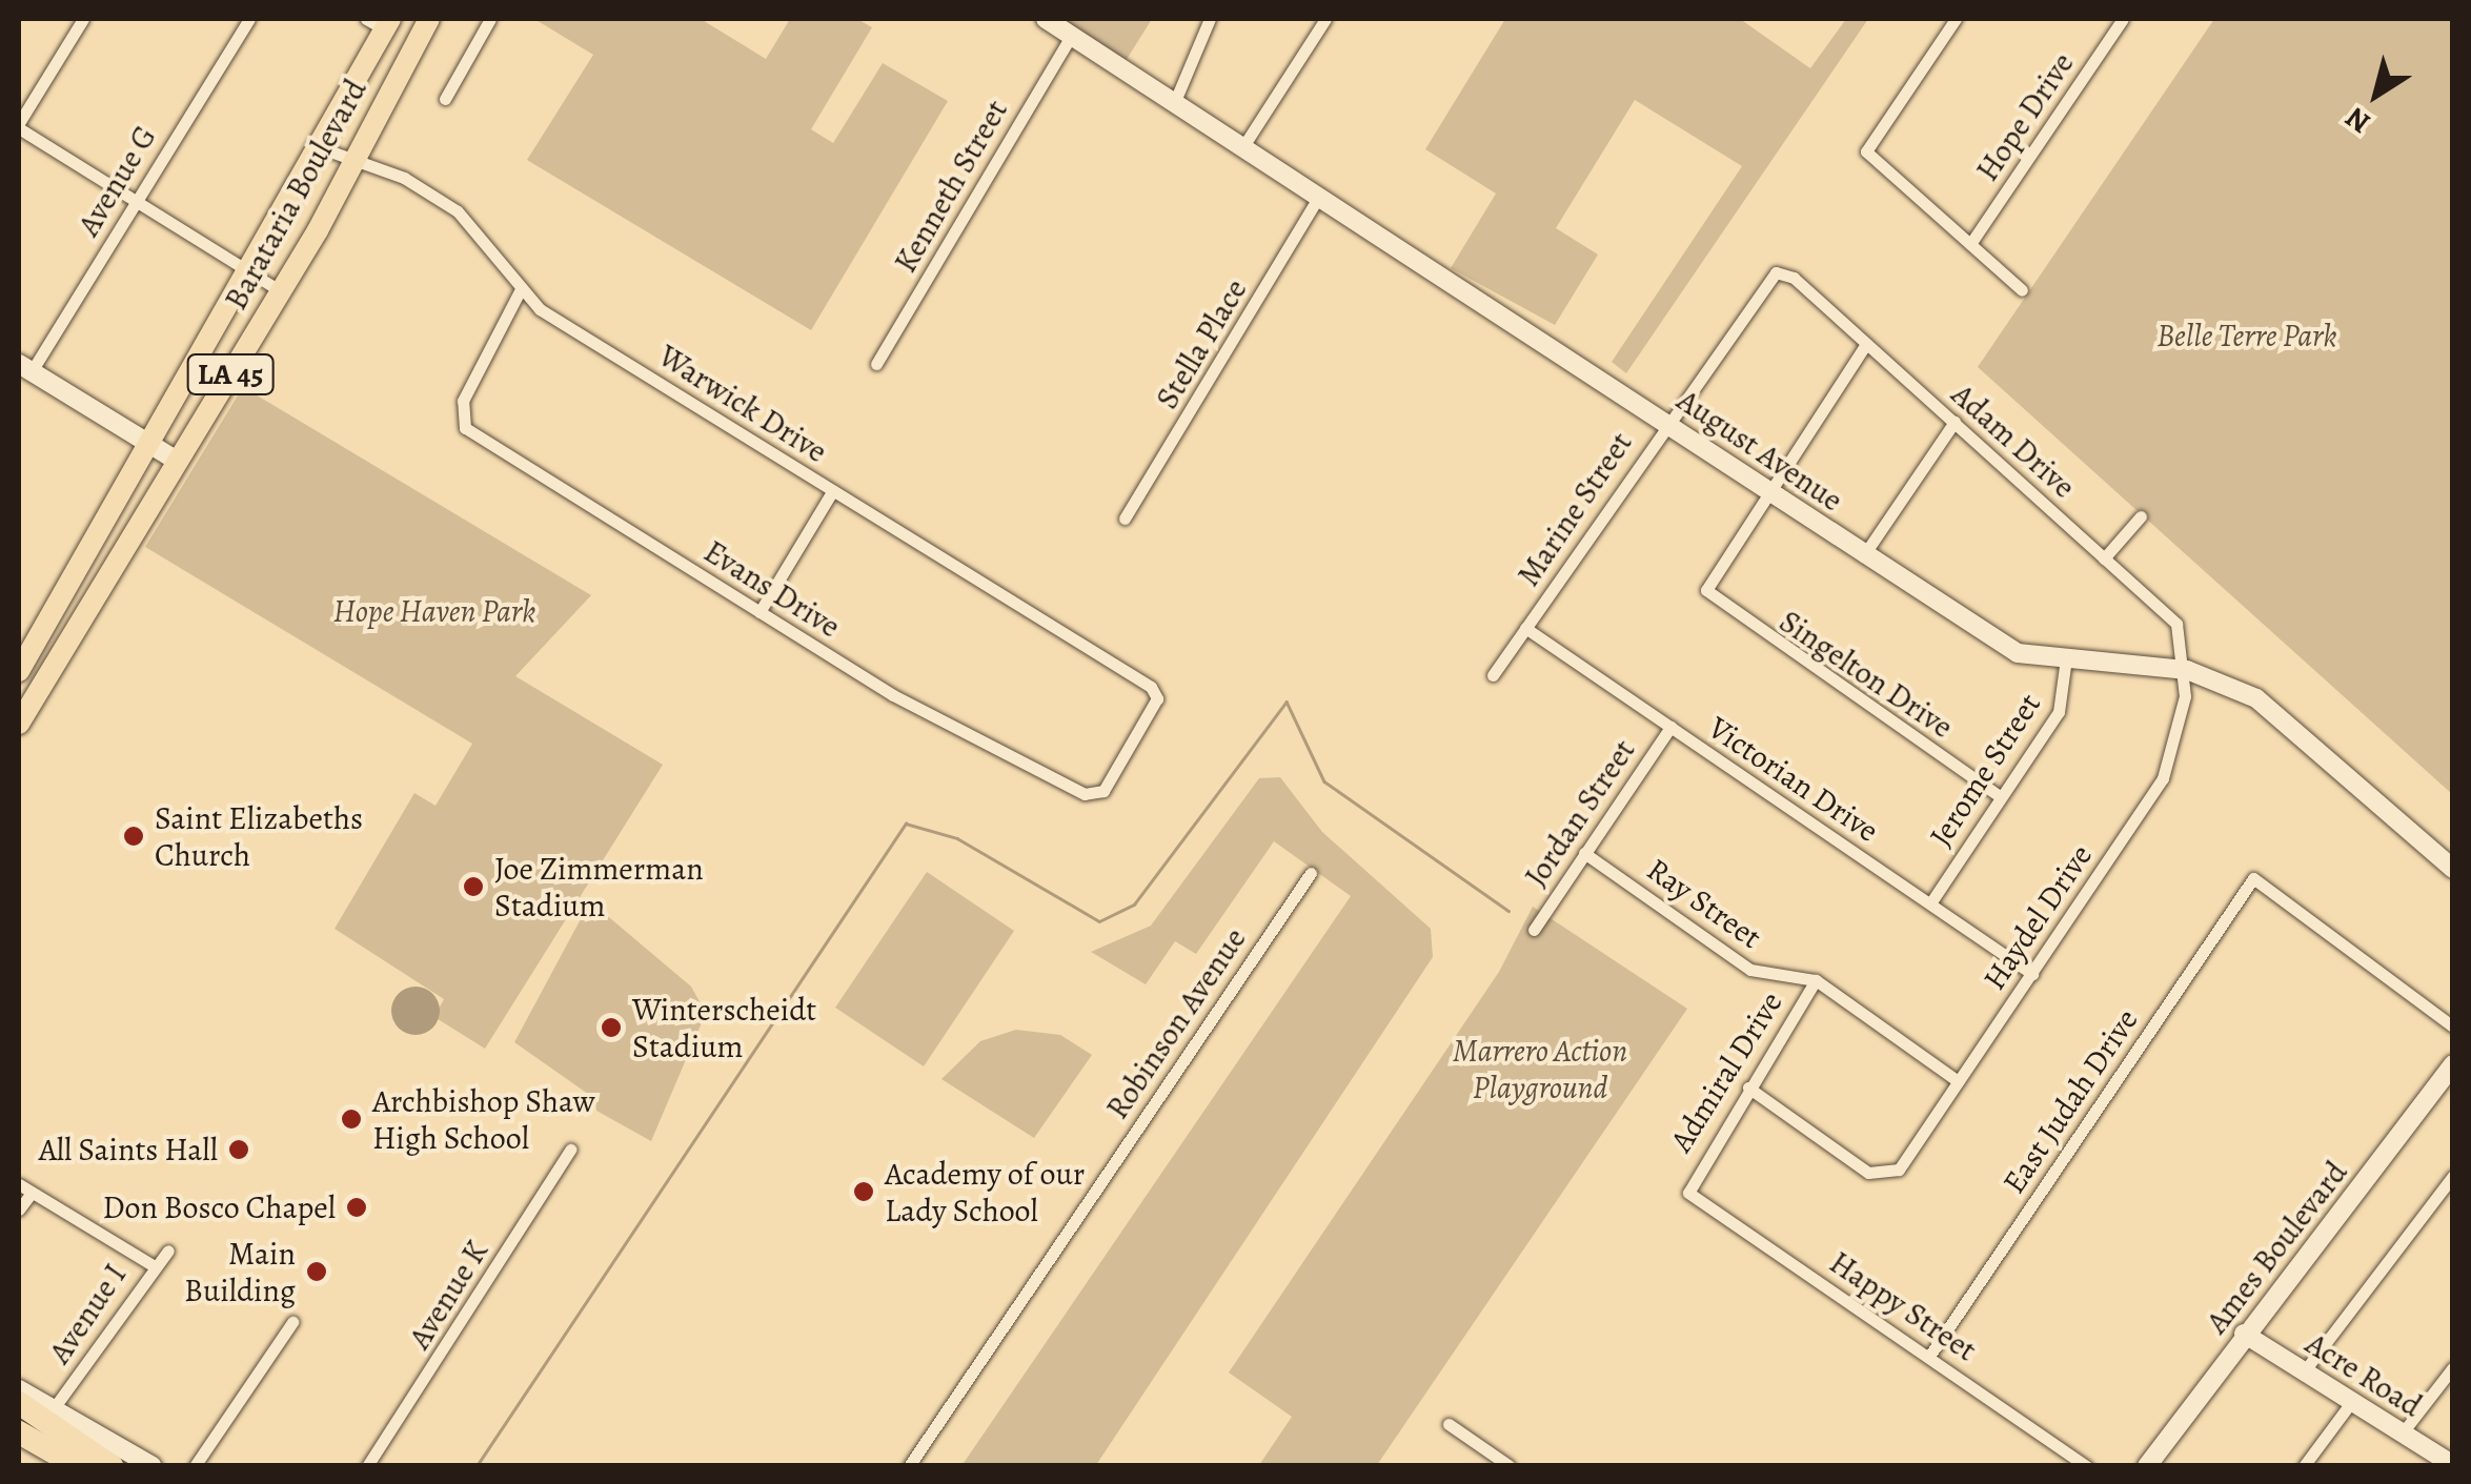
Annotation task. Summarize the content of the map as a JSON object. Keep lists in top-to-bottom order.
{
  "streets": {
    "main road": ["Barataria Boulevard", "LA 45"],
    "street": [
      "Hope Drive",
      "Avenue G",
      "Kenneth Street",
      "Stella Place",
      "Warwick Drive",
      "Adam Drive",
      "August Avenue",
      "Marine Street",
      "Evans Drive",
      "Singelton Drive",
      "Jerome Street",
      "Victorian Drive",
      "Jordan Street",
      "Ray Street",
      "Haydel Drive",
      "Robinson Avenue",
      "Admiral Drive",
      "East Judah Drive",
      "Ames Boulevard",
      "Avenue K",
      "Happy Street",
      "Avenue I",
      "Acre Road"
    ]
  },
  "crossings": [
    ["Kenneth Street", "August Avenue"],
    ["Barataria Boulevard", "Warwick Drive"],
    ["Stella Place", "August Avenue"],
    ["Warwick Drive", "Evans Drive"],
    ["Adam Drive", "August Avenue"],
    ["Adam Drive", "Marine Street"],
    ["Adam Drive", "Haydel Drive"],
    ["August Avenue", "Marine Street"],
    ["August Avenue", "Singelton Drive"],
    ["August Avenue", "Jerome Street"],
    ["August Avenue", "Haydel Drive"],
    ["Marine Street", "Victorian Drive"],
    ["Singelton Drive", "Jerome Street"],
    ["Jerome Street", "Victorian Drive"],
    ["Victorian Drive", "Jordan Street"],
    ["Victorian Drive", "Haydel Drive"],
    ["Jordan Street", "Ray Street"],
    ["Ray Street", "Haydel Drive"],
    ["Ray Street", "Admiral Drive"],
    ["Haydel Drive", "Admiral Drive"],
    ["Admiral Drive", "Happy Street"],
    ["East Judah Drive", "Happy Street"],
    ["Ames Boulevard", "Acre Road"]
  ],
  "parks": ["Belle Terre Park", "Hope Haven Park", "Marrero Action Playground"],
  "places": [
    "Saint Elizabeths Church",
    "Joe Zimmerman Stadium",
    "Winterscheidt Stadium",
    "Archbishop Shaw High School",
    "All Saints Hall",
    "Academy of our Lady School",
    "Don Bosco Chapel",
    "Main Building"
  ],
  "north": "bottom left"
}
